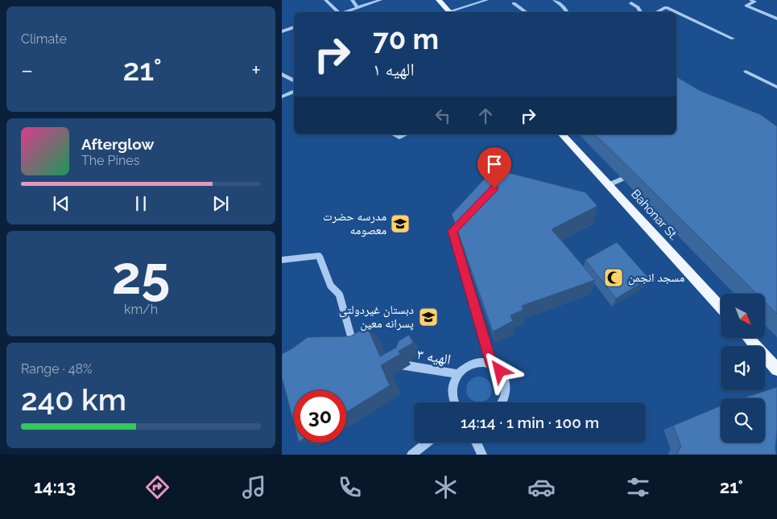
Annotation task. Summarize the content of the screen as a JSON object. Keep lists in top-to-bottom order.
{
  "streets": {
    "main road": ["Bahonar St."],
    "street": ["الهیه ۳"]
  },
  "places": {
    "school or university": ["مدرسه حضرت معصومه", "دبستان غیردولتی پسرانه معین"],
    "mosque": ["مسجد انجمن"]
  },
  "north": "bottom right",
  "page": {
    "tile": [
      "Climate",
      ["25", "km/h"],
      ["Range · 48%", "240 km"]
    ],
    "turn": ["70 m", "الهیه ۱"],
    "heat": ["−", "21°", "+"],
    "song": ["Afterglow", "The Pines"],
    "limit": "30",
    "trip": "14:14 · 1 min · 100 m",
    "tabs": ["14:13", "21°"]
  }
}
